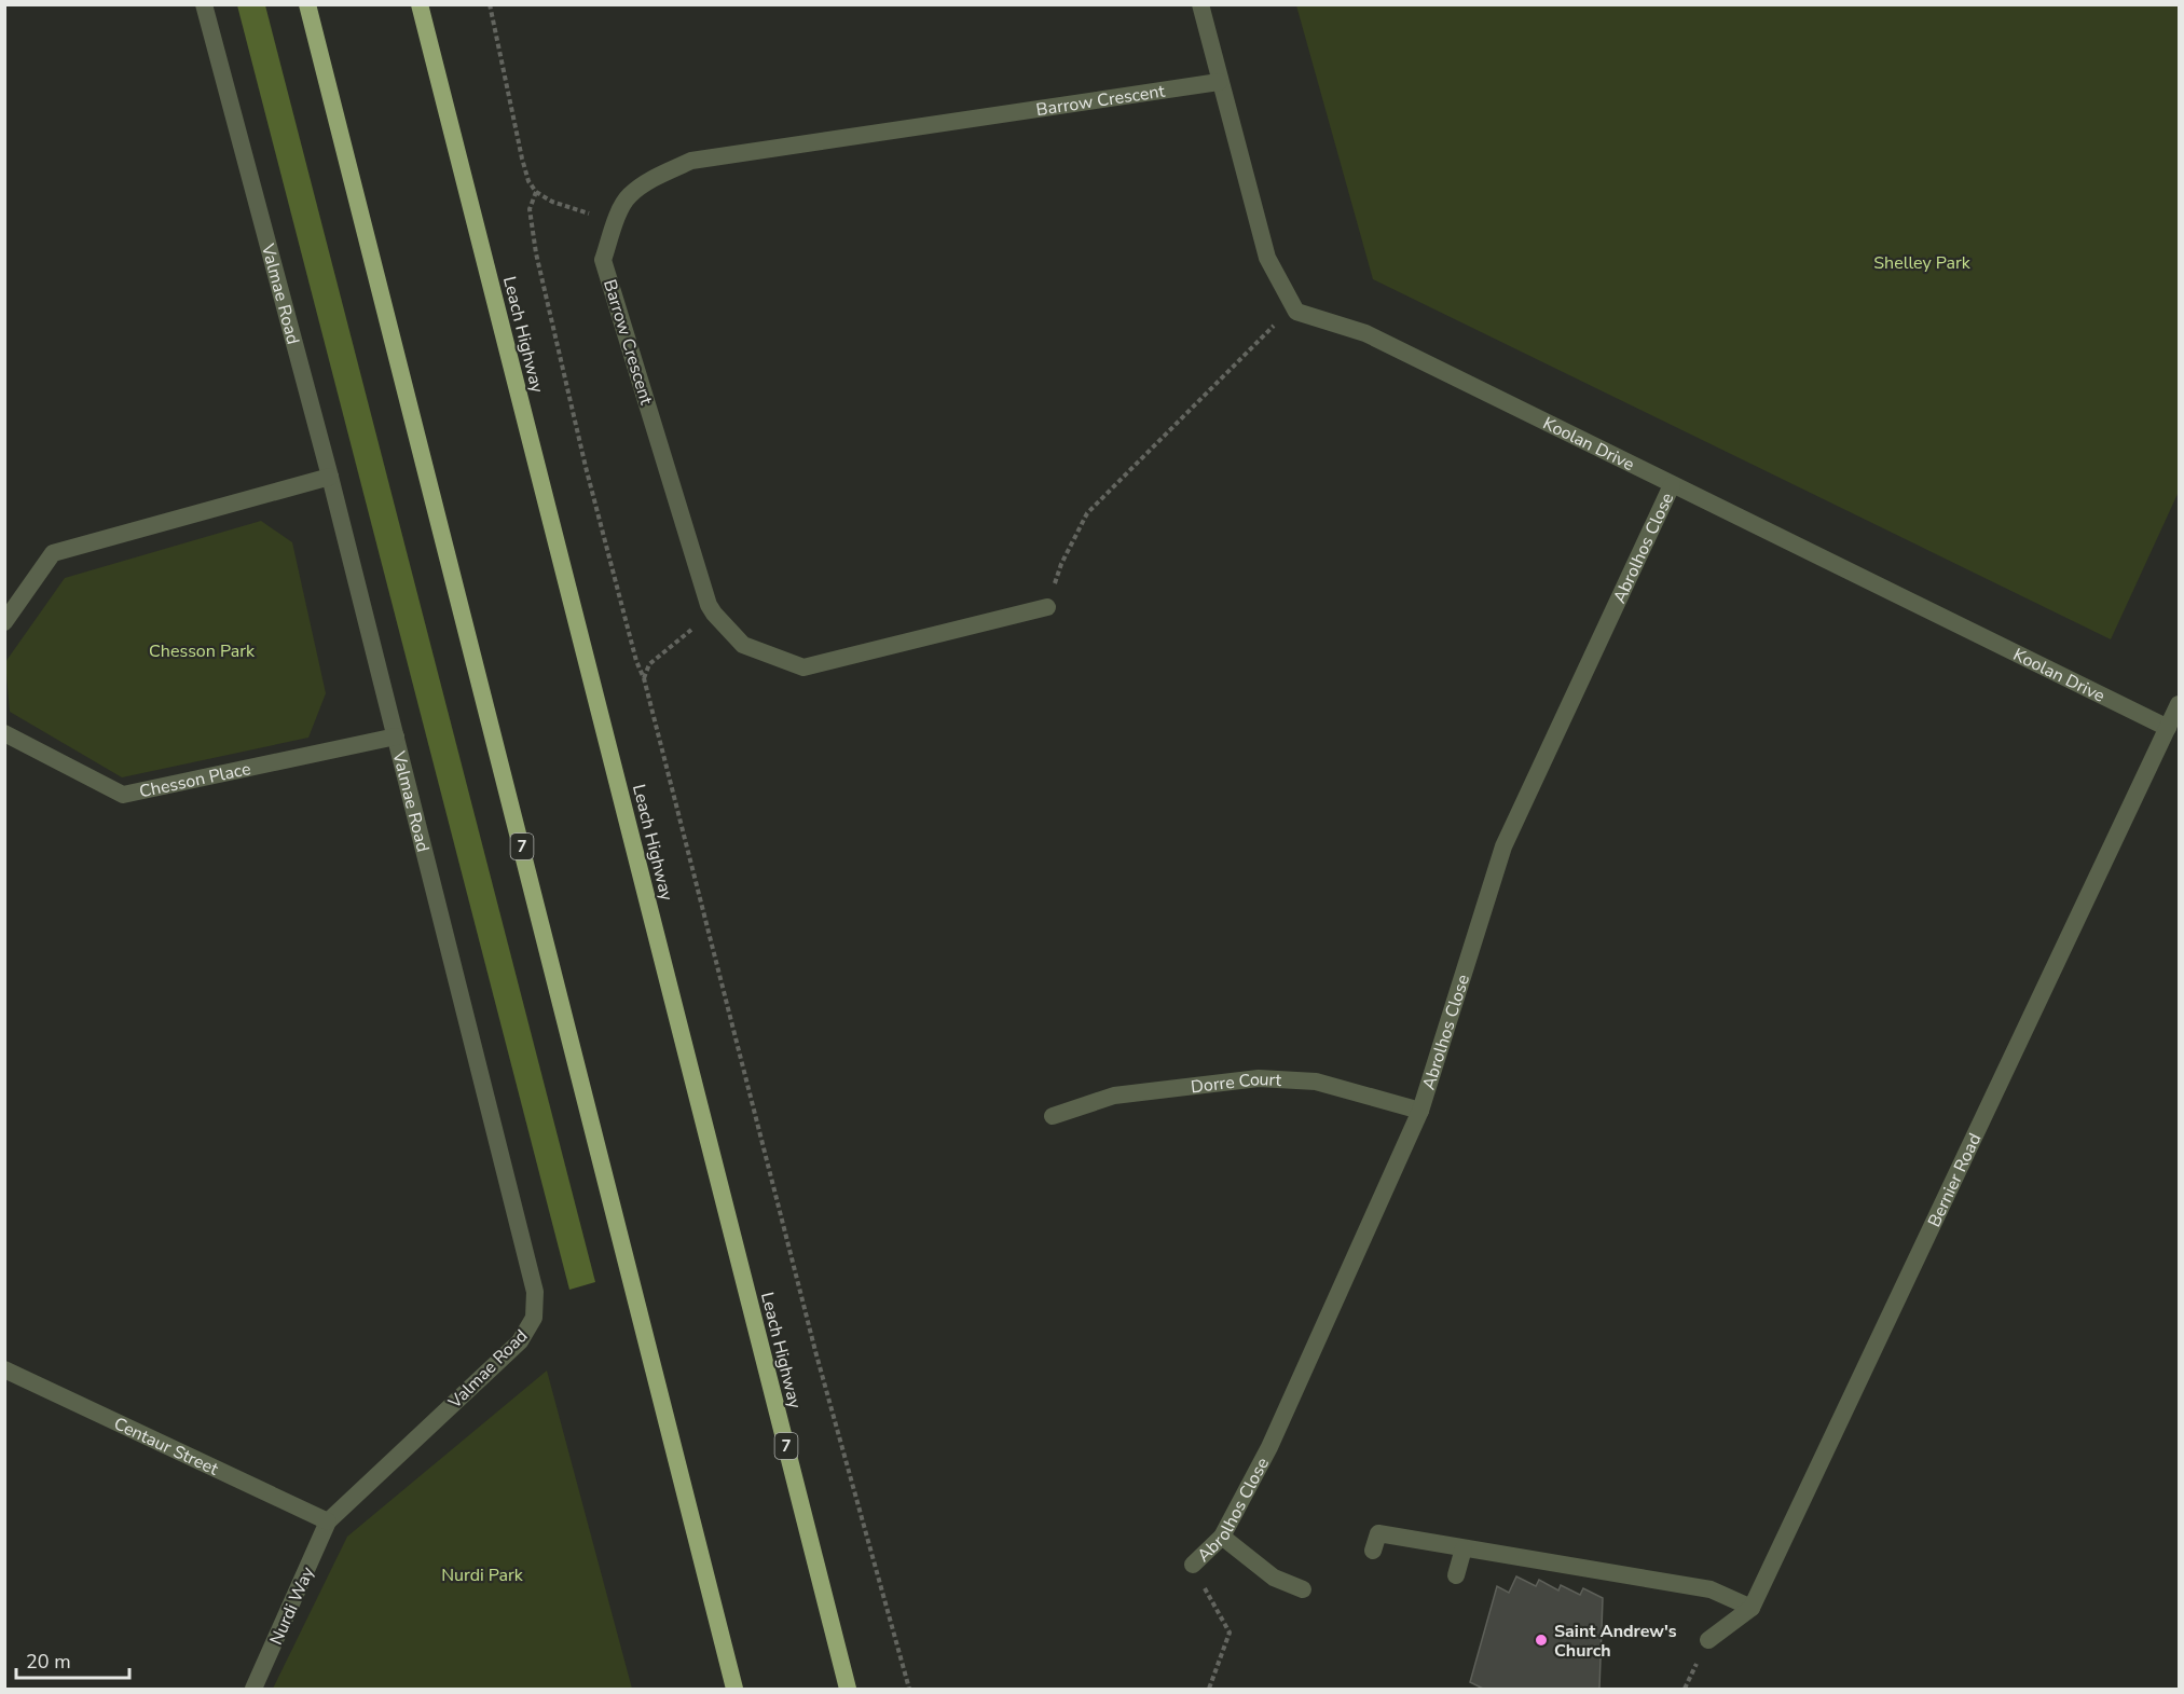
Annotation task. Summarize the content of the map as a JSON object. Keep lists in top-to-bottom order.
{
  "streets": {
    "highway": ["Leach Highway", "7"],
    "street": [
      "Barrow Crescent",
      "Valmae Road",
      "Koolan Drive",
      "Abrolhos Close",
      "Chesson Place",
      "Dorre Court",
      "Bernier Road",
      "Centaur Street",
      "Nurdi Way"
    ]
  },
  "crossings": [
    ["Valmae Road", "Chesson Place"],
    ["Valmae Road", "Centaur Street"],
    ["Valmae Road", "Nurdi Way"],
    ["Koolan Drive", "Abrolhos Close"],
    ["Koolan Drive", "Bernier Road"],
    ["Abrolhos Close", "Dorre Court"],
    ["Centaur Street", "Nurdi Way"]
  ],
  "parks": ["Shelley Park", "Chesson Park", "Nurdi Park"],
  "places": ["Saint Andrew's Church"],
  "scale_bar": "20 m"
}
